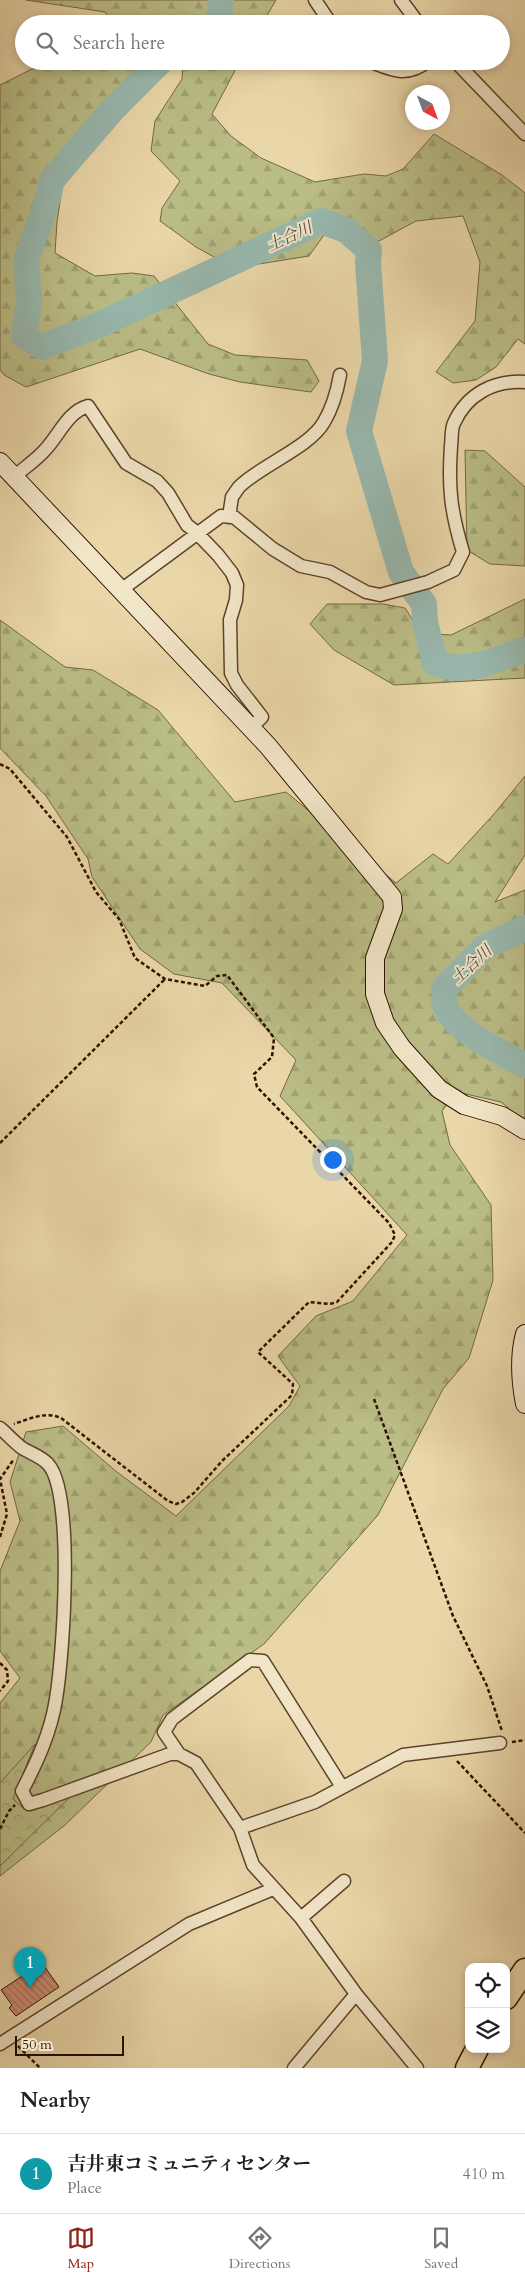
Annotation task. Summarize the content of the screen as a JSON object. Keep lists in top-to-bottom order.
{
  "water": ["土合川"],
  "scale_bar": "50 m",
  "north": "bottom right",
  "page": {
    "search": "Search here",
    "pins": "1",
    "scale": "50 m",
    "heading": "Nearby",
    "list": [
      {
        "mark": "1",
        "name": "吉井東コミュニティセンター",
        "note": "Place",
        "value": "410 m"
      }
    ],
    "nav": ["Map", "Directions", "Saved"]
  }
}
